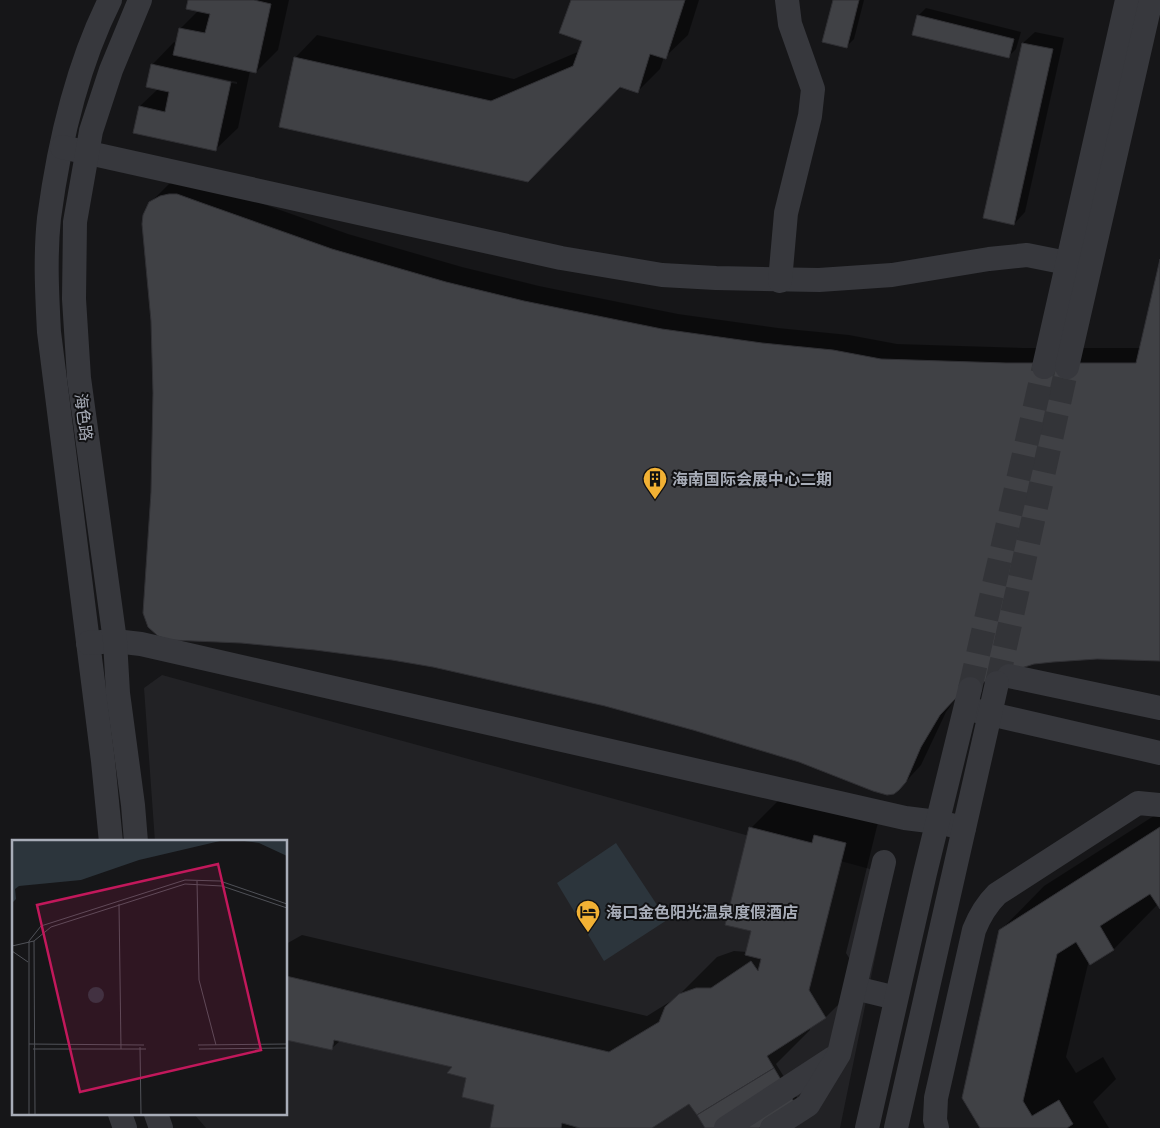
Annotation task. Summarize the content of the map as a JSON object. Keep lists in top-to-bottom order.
{
  "streets": {
    "street": ["海色路"]
  },
  "places": {
    "building": ["海南国际会展中心二期"],
    "hotel": ["海口金色阳光温泉度假酒店"]
  }
}
